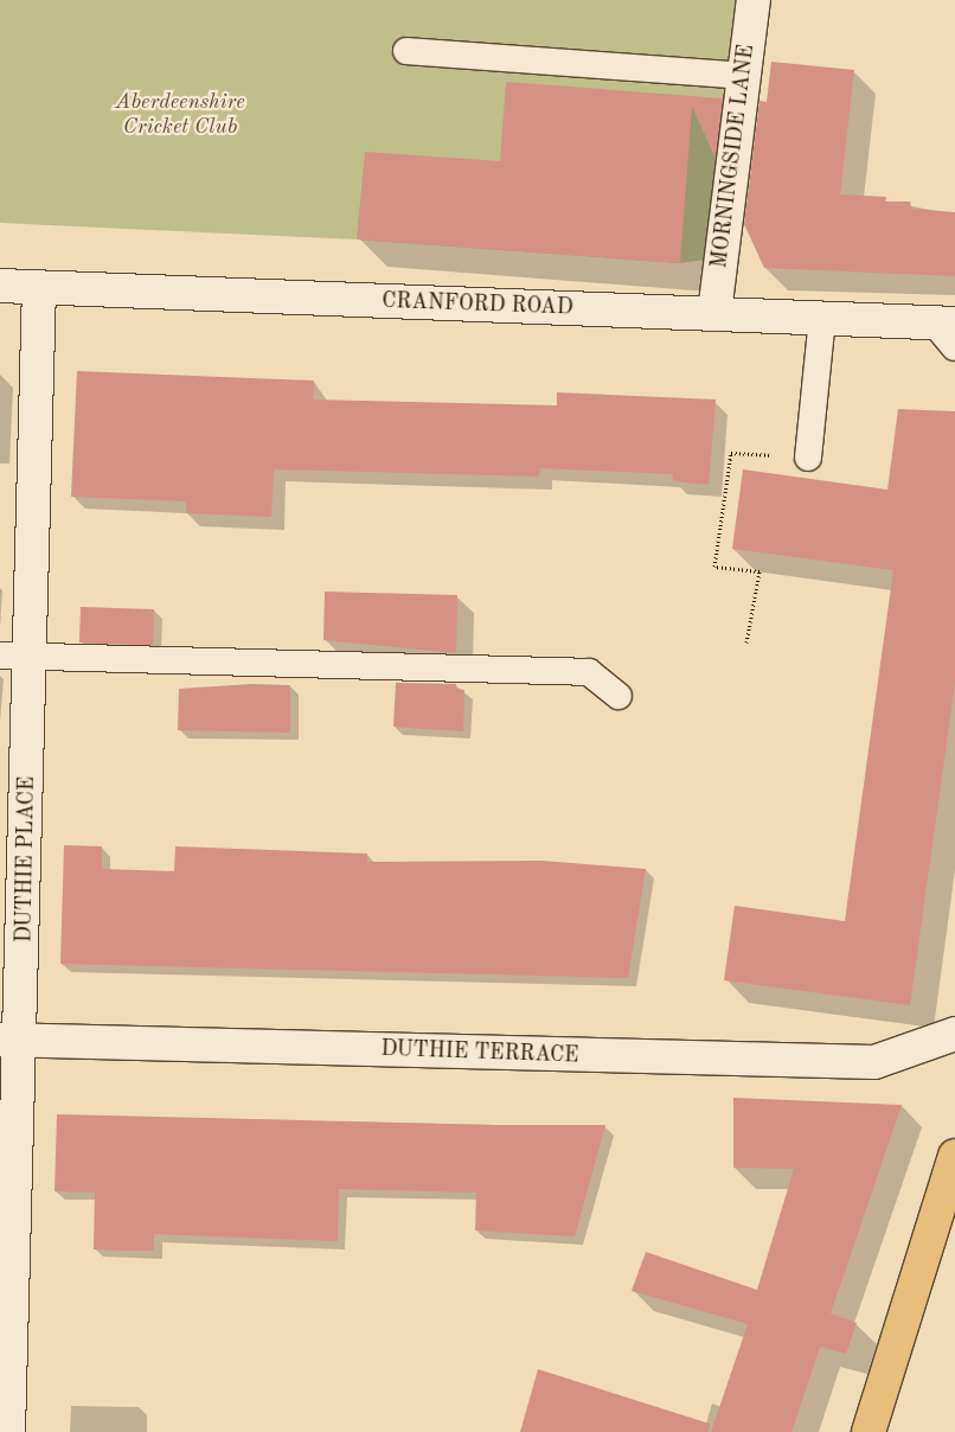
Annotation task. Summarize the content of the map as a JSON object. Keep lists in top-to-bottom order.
{
  "streets": {
    "street": [
      "MORNINGSIDE LANE",
      "CRANFORD ROAD",
      "DUTHIE PLACE",
      "DUTHIE TERRACE"
    ]
  },
  "crossings": [
    ["MORNINGSIDE LANE", "CRANFORD ROAD"],
    ["CRANFORD ROAD", "DUTHIE PLACE"],
    ["DUTHIE PLACE", "DUTHIE TERRACE"]
  ],
  "parks": ["Aberdeenshire Cricket Club"]
}
